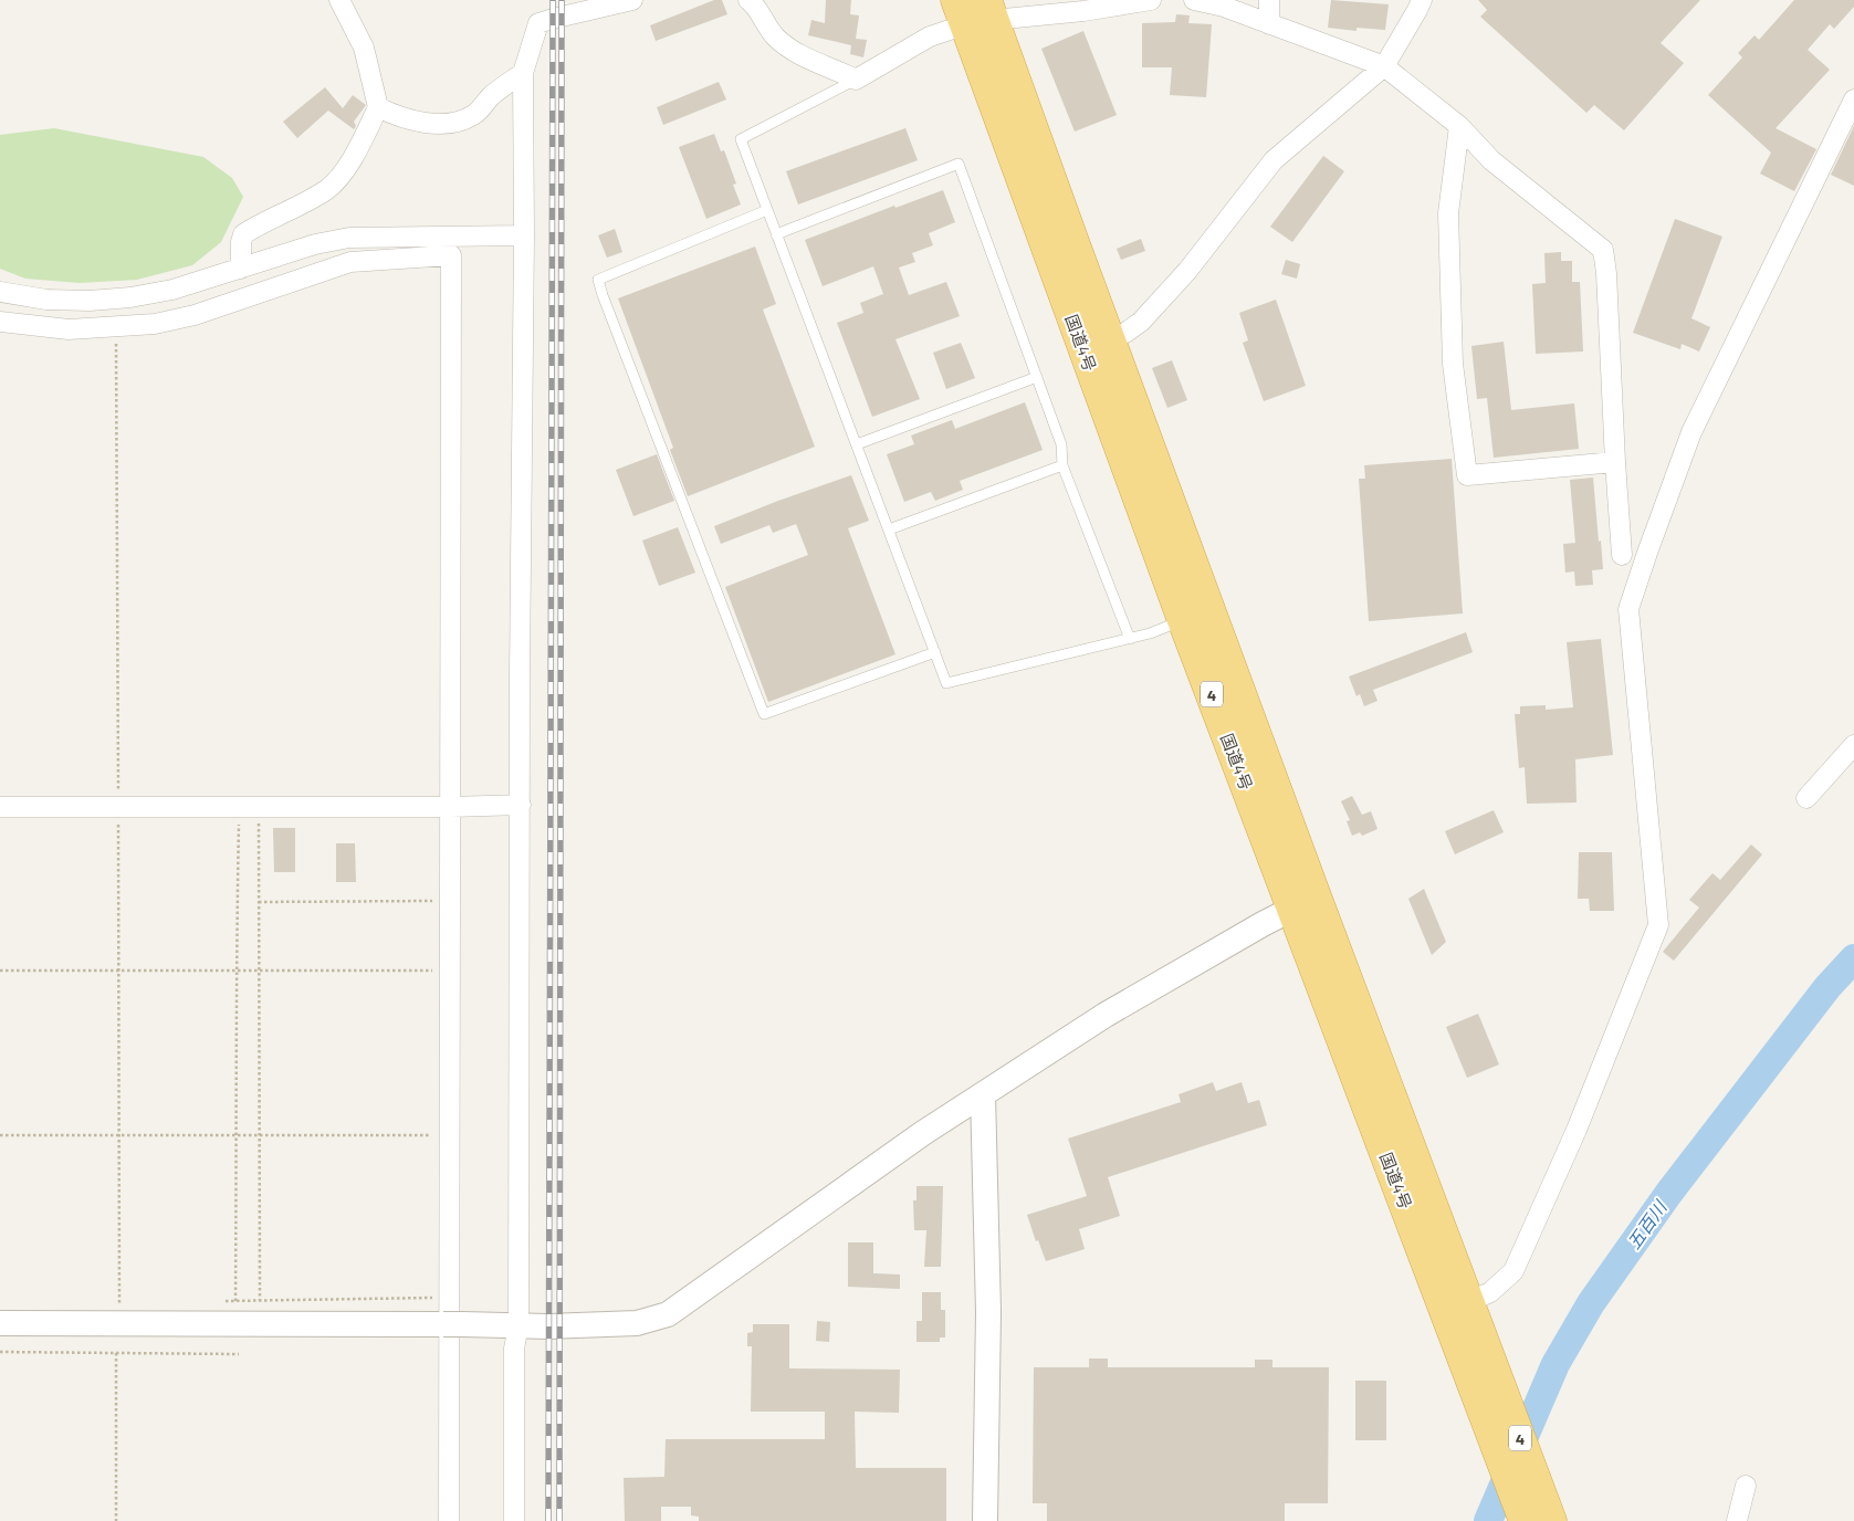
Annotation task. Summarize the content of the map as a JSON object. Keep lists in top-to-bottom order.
{
  "streets": {
    "highway": ["国道4号", "4"]
  },
  "water": ["五百川"]
}
